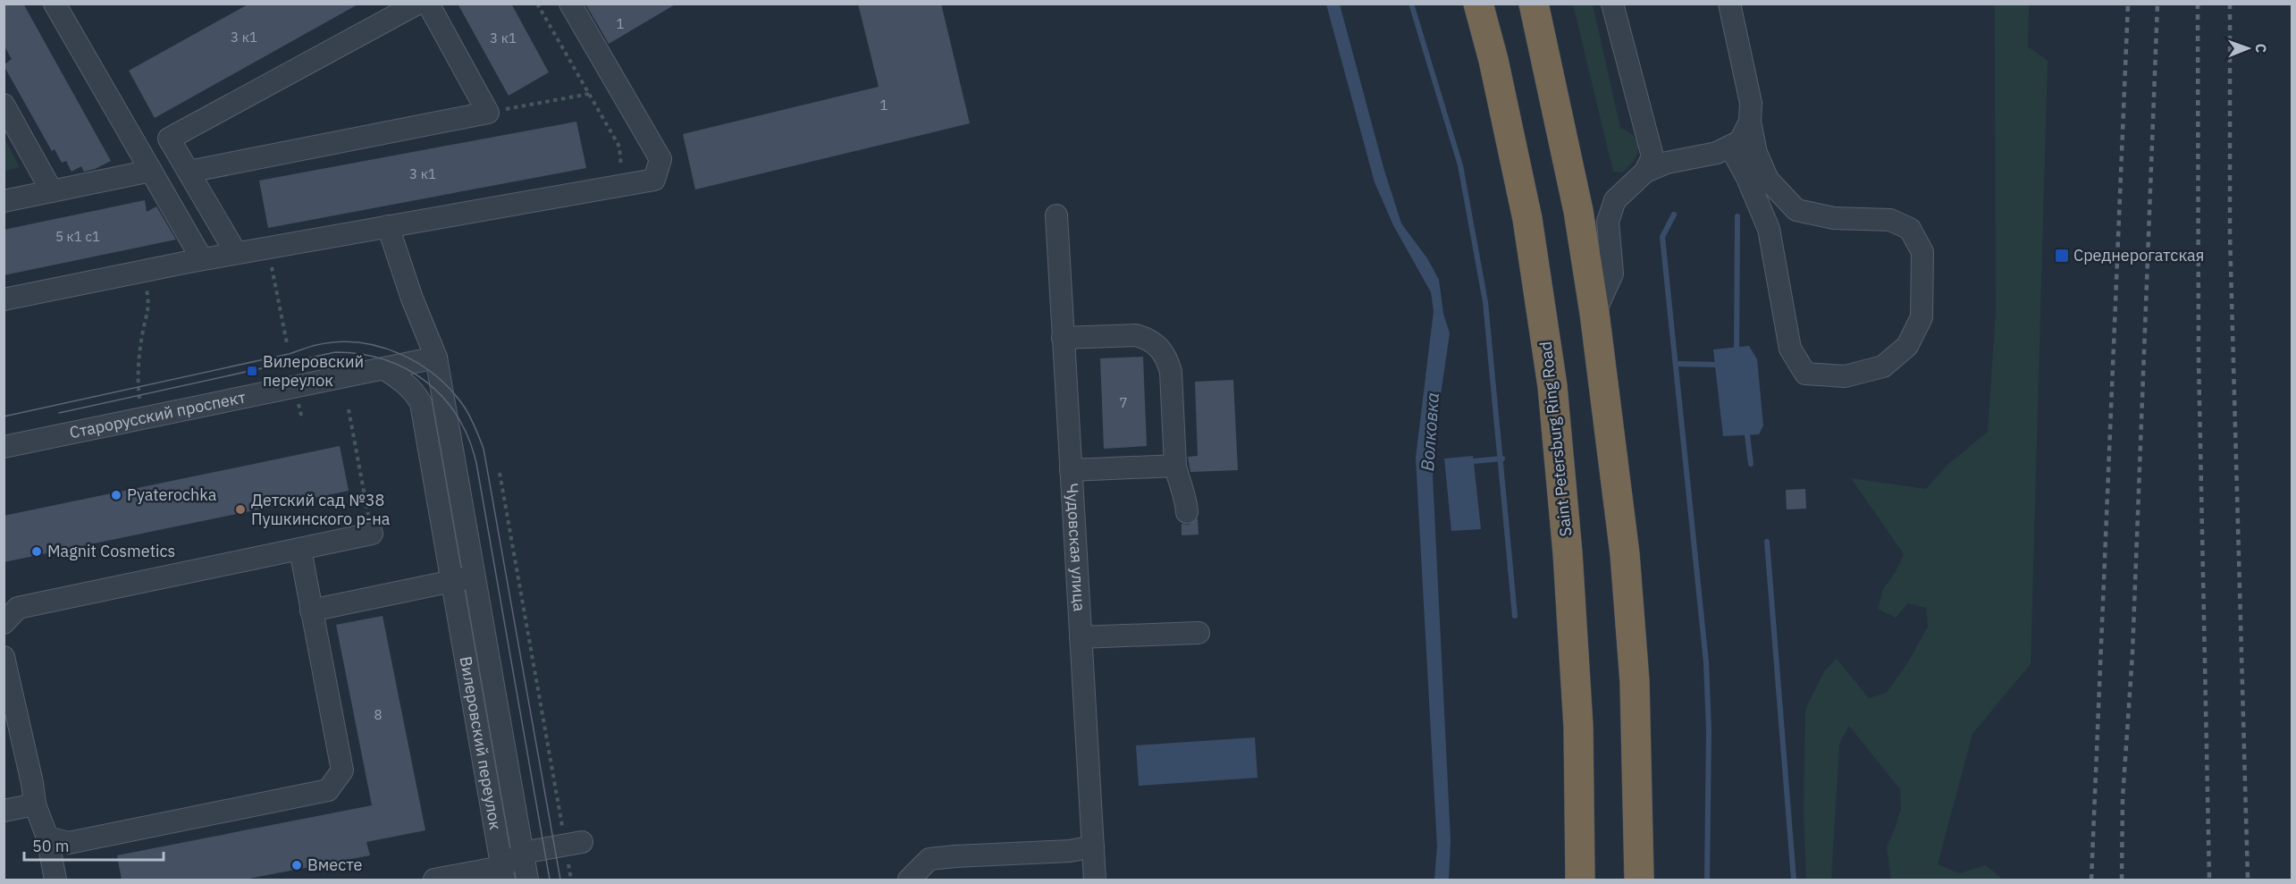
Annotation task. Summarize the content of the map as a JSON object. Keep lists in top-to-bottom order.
{
  "streets": {
    "highway": ["Saint Petersburg Ring Road"],
    "street": ["Старорусский проспект", "Чудовская улица", "Вилеровский переулок"]
  },
  "crossings": [
    ["Старорусский проспект", "Вилеровский переулок"]
  ],
  "water": ["Волковка"],
  "places": {
    "transit": ["Среднерогатская", "Вилеровский переулок"],
    "other": [
      "Pyaterochka",
      "Детский сад №38 Пушкинского р-на",
      "Magnit Cosmetics",
      "Вместе"
    ]
  },
  "house_numbers": [
    "1",
    "3 к1",
    "3 к1",
    "1",
    "3 к1",
    "5 к1 с1",
    "7",
    "8"
  ],
  "scale_bar": "50 m",
  "north": "right"
}
